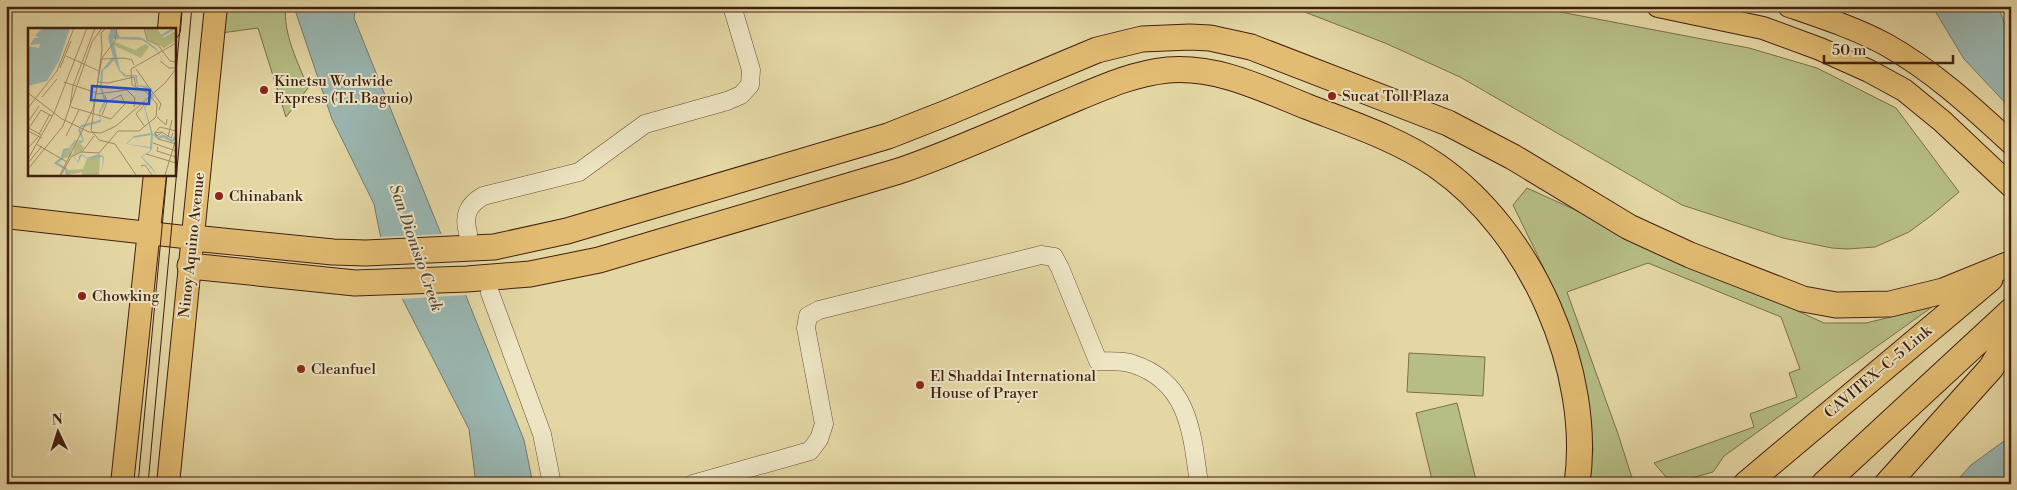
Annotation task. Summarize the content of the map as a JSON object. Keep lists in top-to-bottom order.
{
  "streets": {
    "highway": ["CAVITEX–C-5 Link"],
    "main road": ["Ninoy Aquino Avenue"]
  },
  "water": ["San Dionisio Creek"],
  "places": [
    "Kinetsu Worlwide Express (T.I. Baguio)",
    "Sucat Toll Plaza",
    "Chinabank",
    "Chowking",
    "Cleanfuel",
    "El Shaddai International House of Prayer"
  ],
  "scale_bar": "50 m",
  "north": "top"
}
